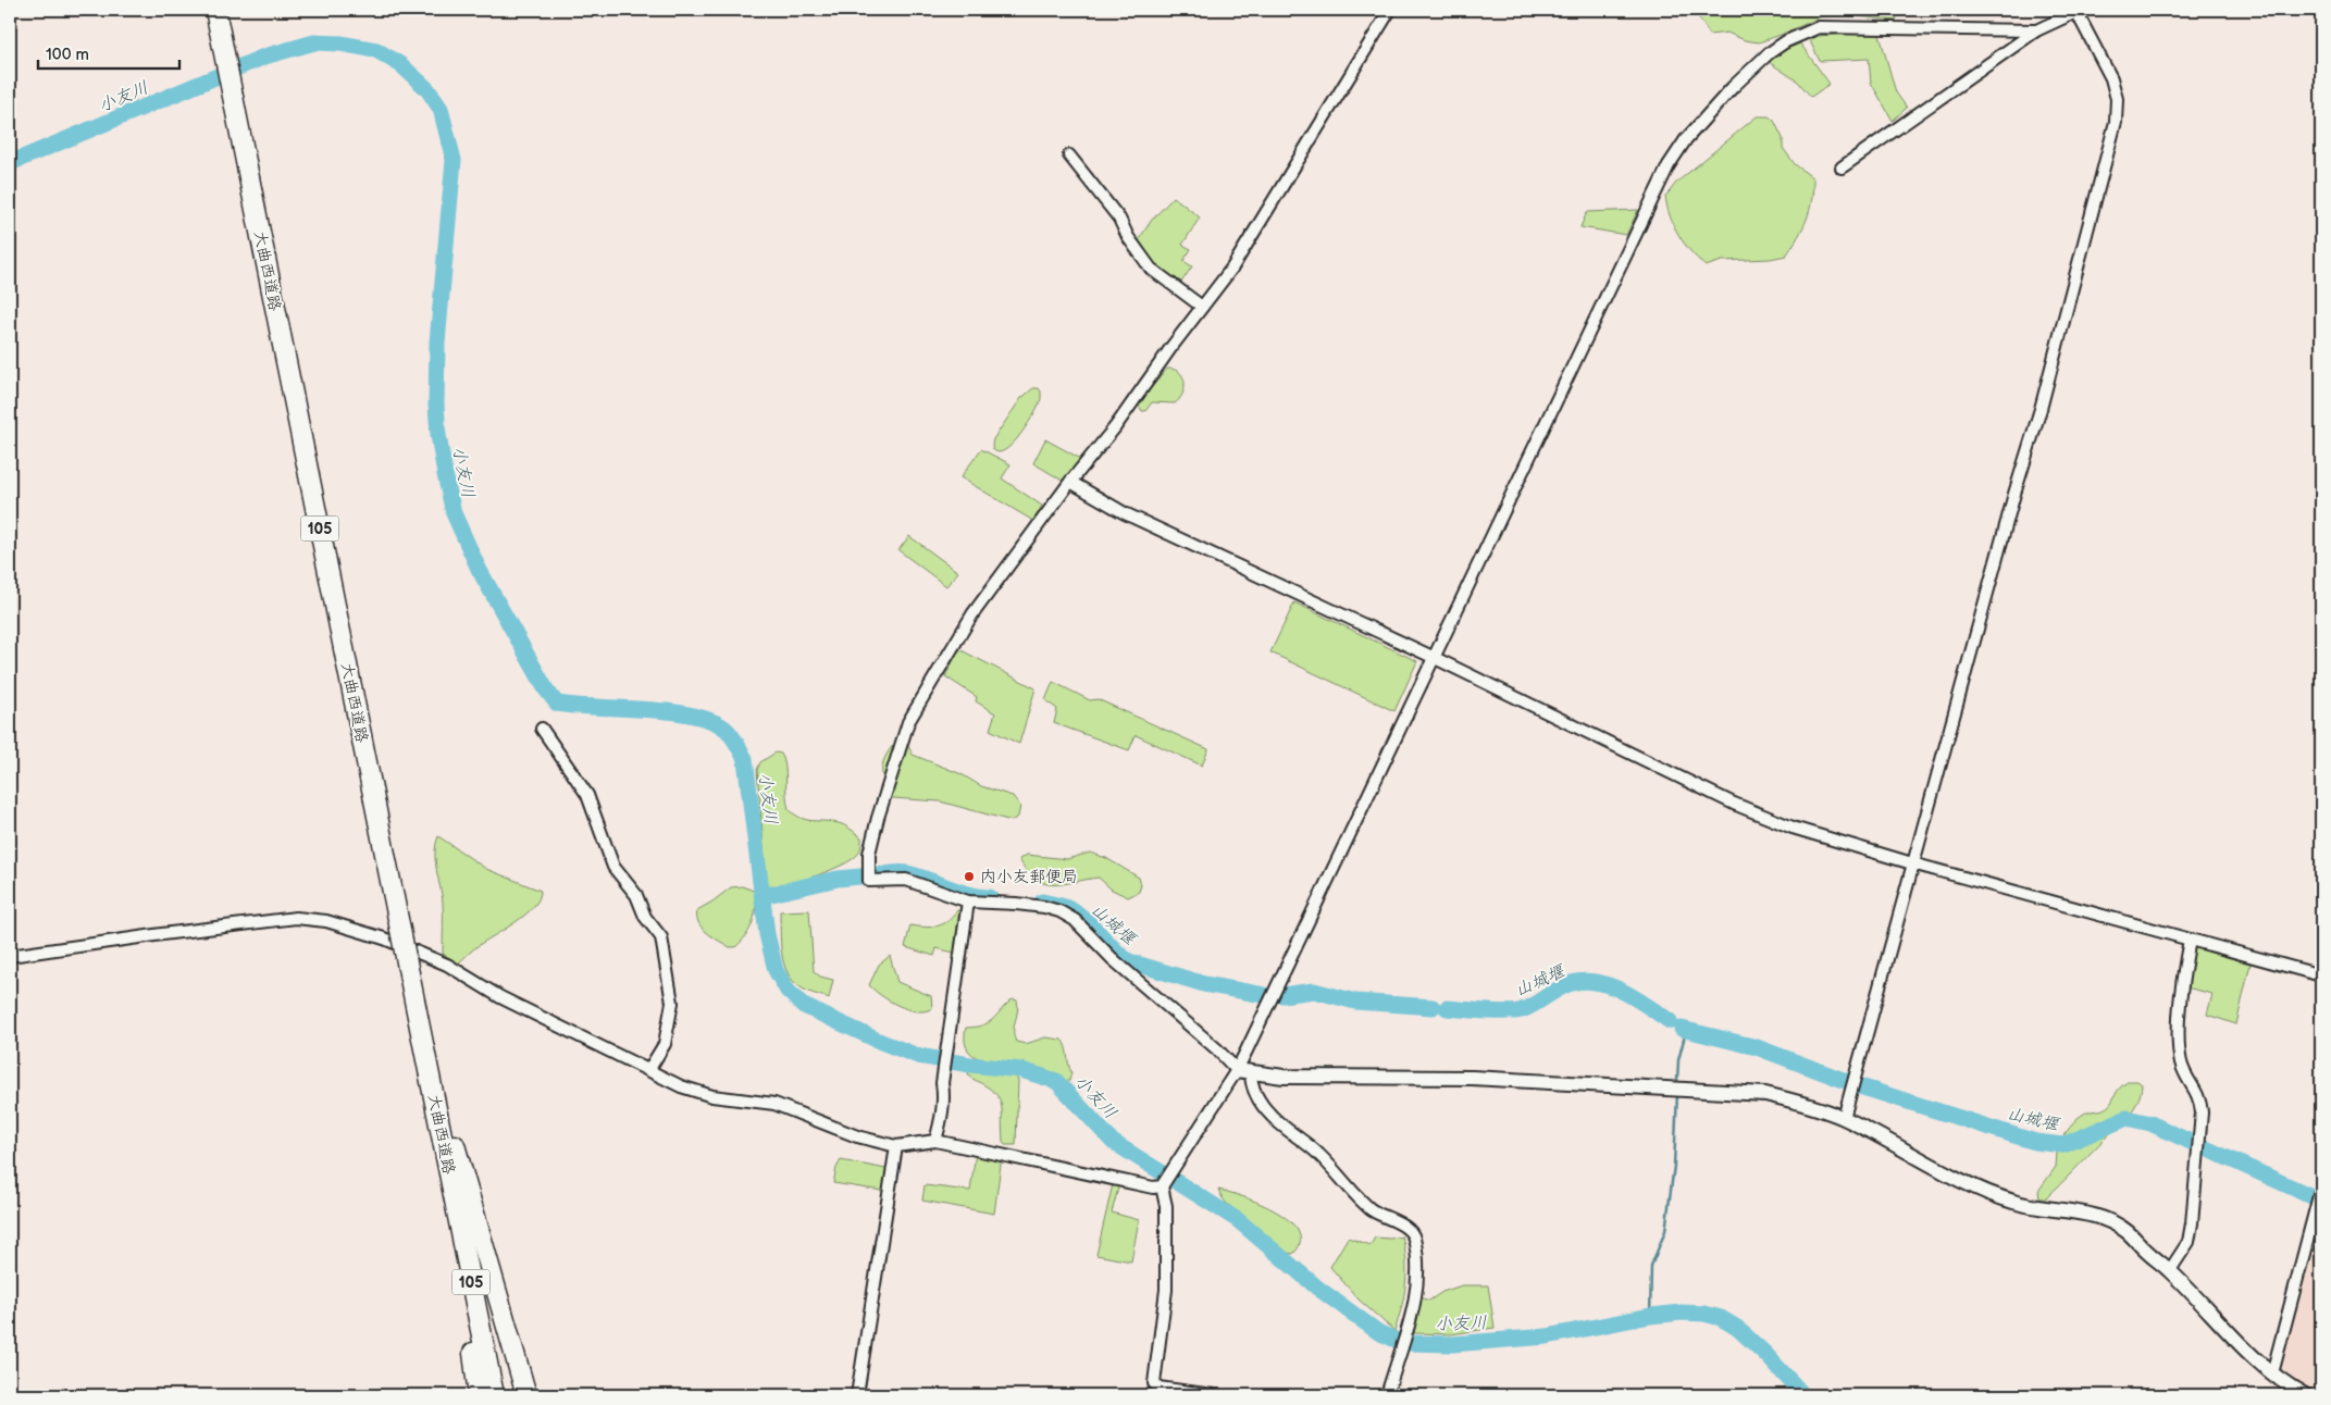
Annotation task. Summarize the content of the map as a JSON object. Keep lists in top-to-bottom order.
{
  "streets": {
    "highway": ["大曲西道路", "105"]
  },
  "water": ["小友川", "山城堰"],
  "places": ["内小友郵便局"],
  "scale_bar": "100 m"
}
